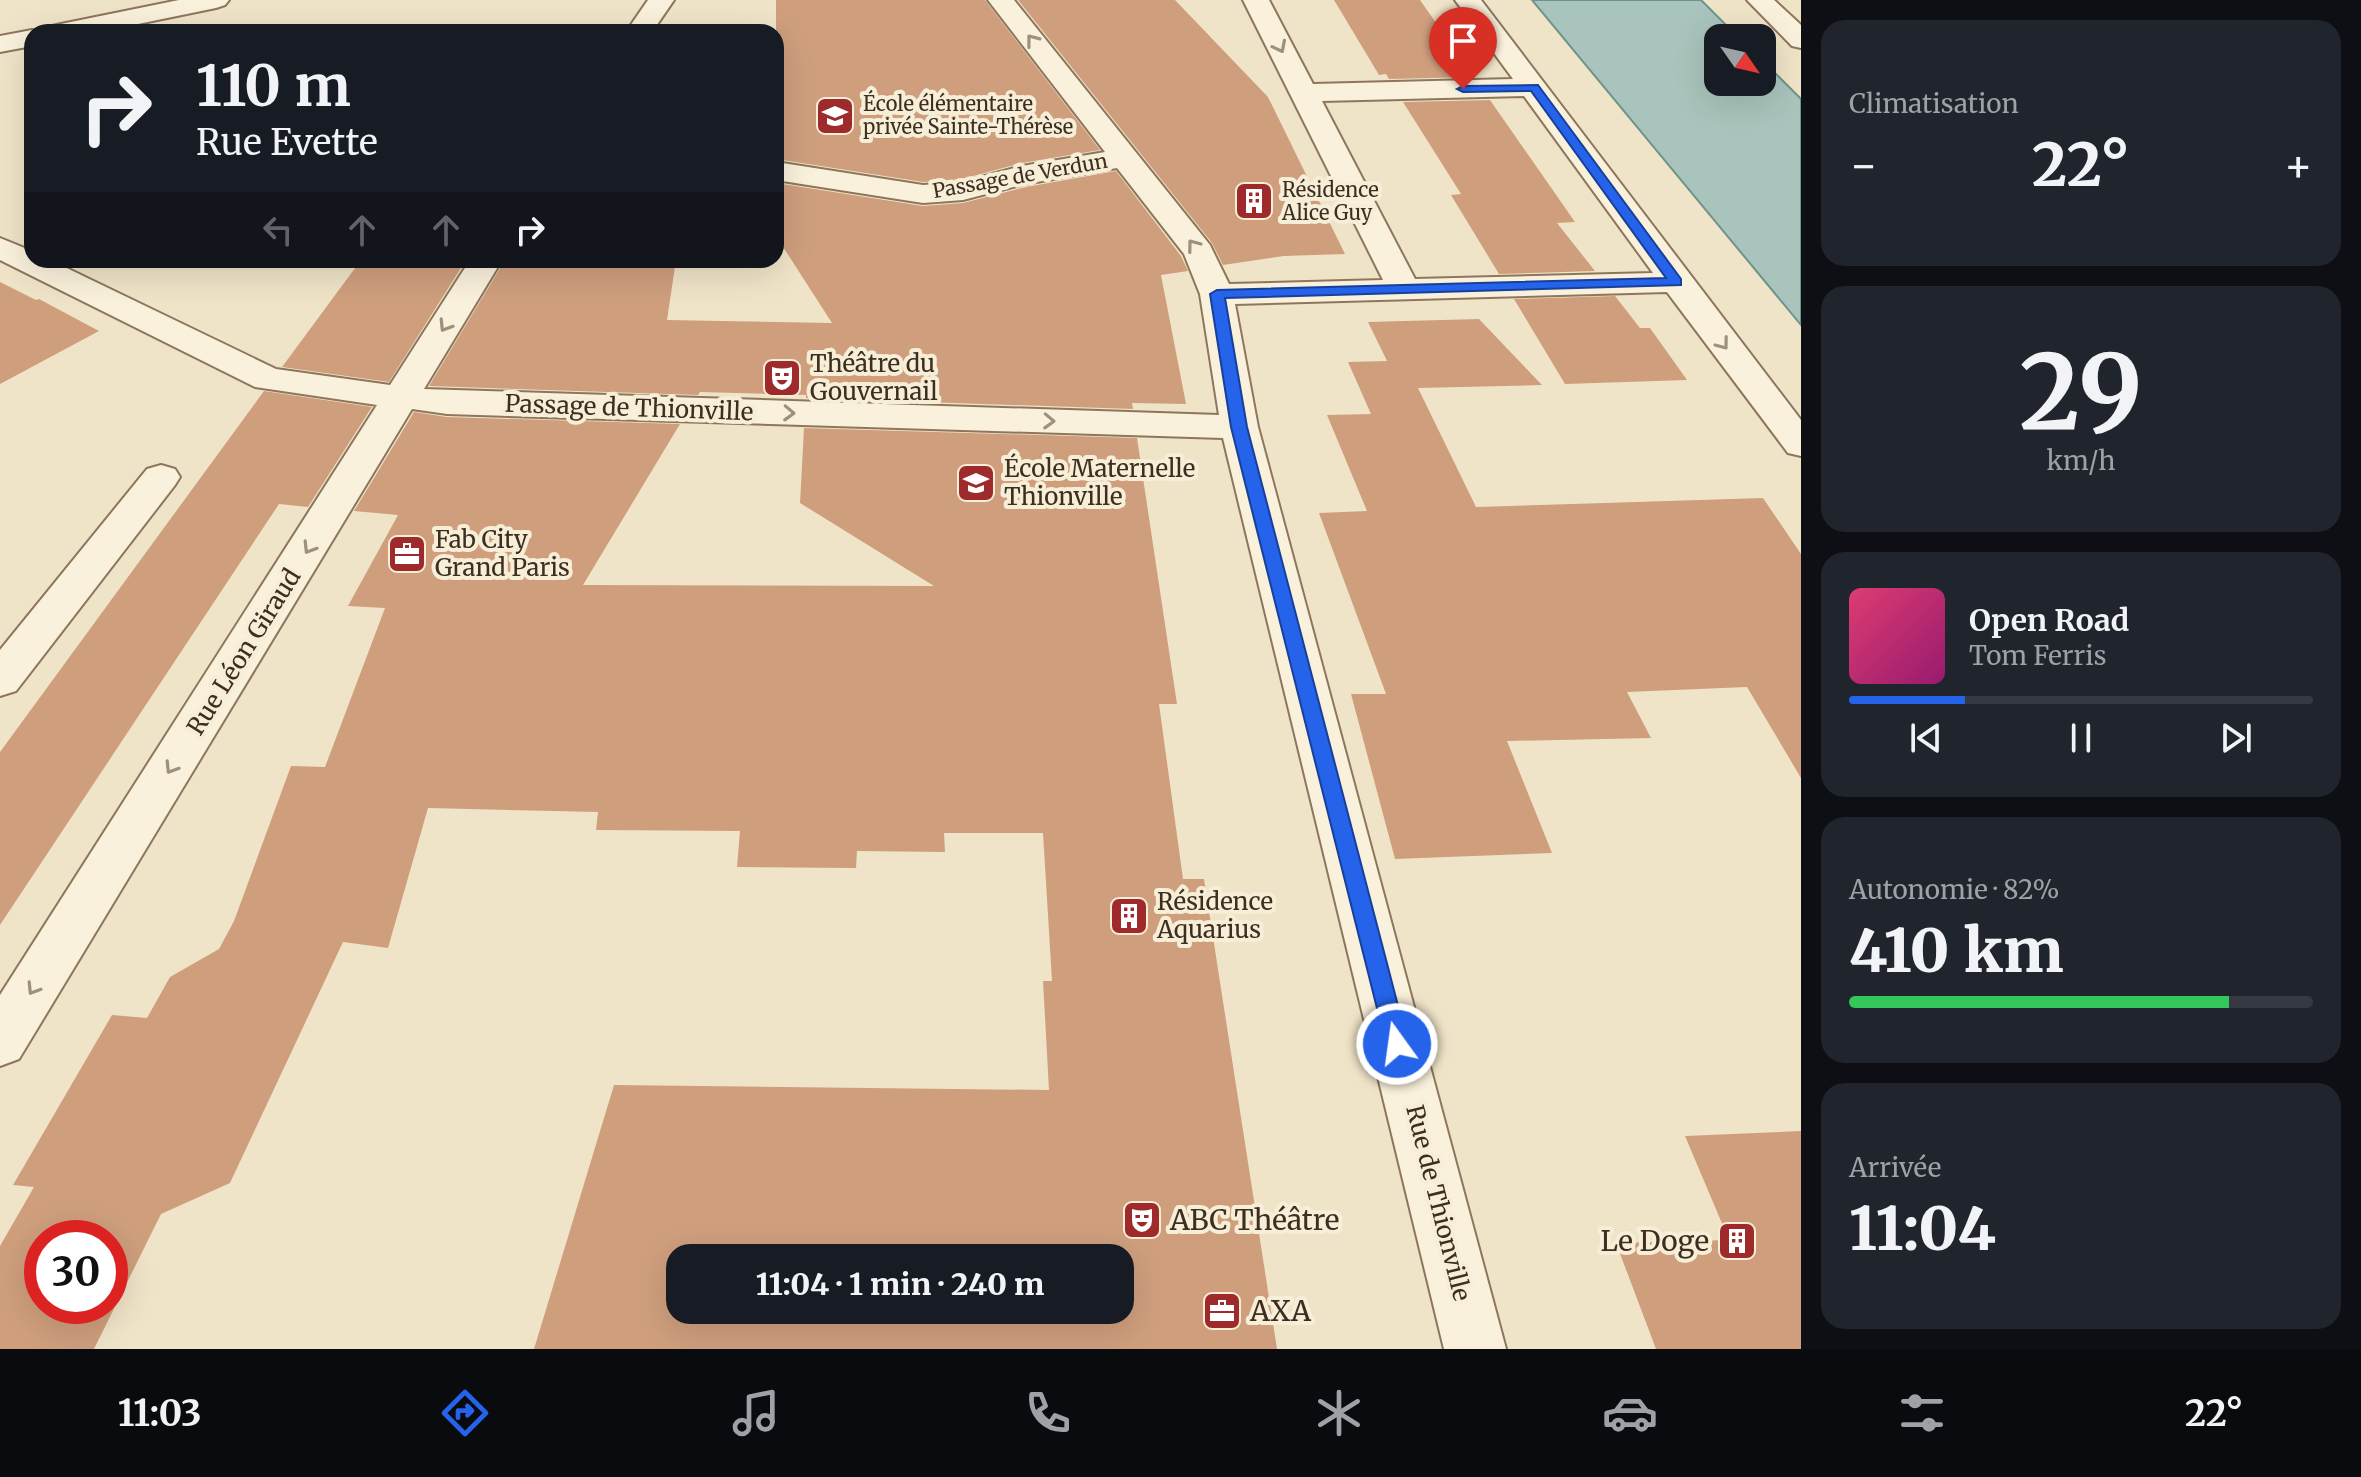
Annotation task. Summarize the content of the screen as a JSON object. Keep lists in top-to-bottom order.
{
  "streets": {
    "street": [
      "Passage de Verdun",
      "Passage de Thionville",
      "Rue Léon Giraud",
      "Rue de Thionville"
    ]
  },
  "crossings": [
    ["Passage de Verdun", "Rue de Thionville"],
    ["Passage de Thionville", "Rue Léon Giraud"],
    ["Passage de Thionville", "Rue de Thionville"]
  ],
  "one_way": ["Passage de Thionville", "Rue Léon Giraud"],
  "places": {
    "school or university": ["École élémentaire privée Sainte-Thérèse", "École Maternelle Thionville"],
    "building": ["Résidence Alice Guy", "Résidence Aquarius", "Le Doge"],
    "theatre": ["Théâtre du Gouvernail", "ABC Théâtre"],
    "office": ["Fab City Grand Paris", "AXA"]
  },
  "north": "bottom right",
  "page": {
    "tile": [
      "Climatisation",
      ["29", "km/h"],
      ["Autonomie · 82%", "410 km"],
      ["Arrivée", "11:04"]
    ],
    "turn": ["110 m", "Rue Evette"],
    "heat": ["−", "22°", "+"],
    "song": ["Open Road", "Tom Ferris"],
    "limit": "30",
    "trip": "11:04 · 1 min · 240 m",
    "tabs": ["11:03", "22°"]
  }
}
